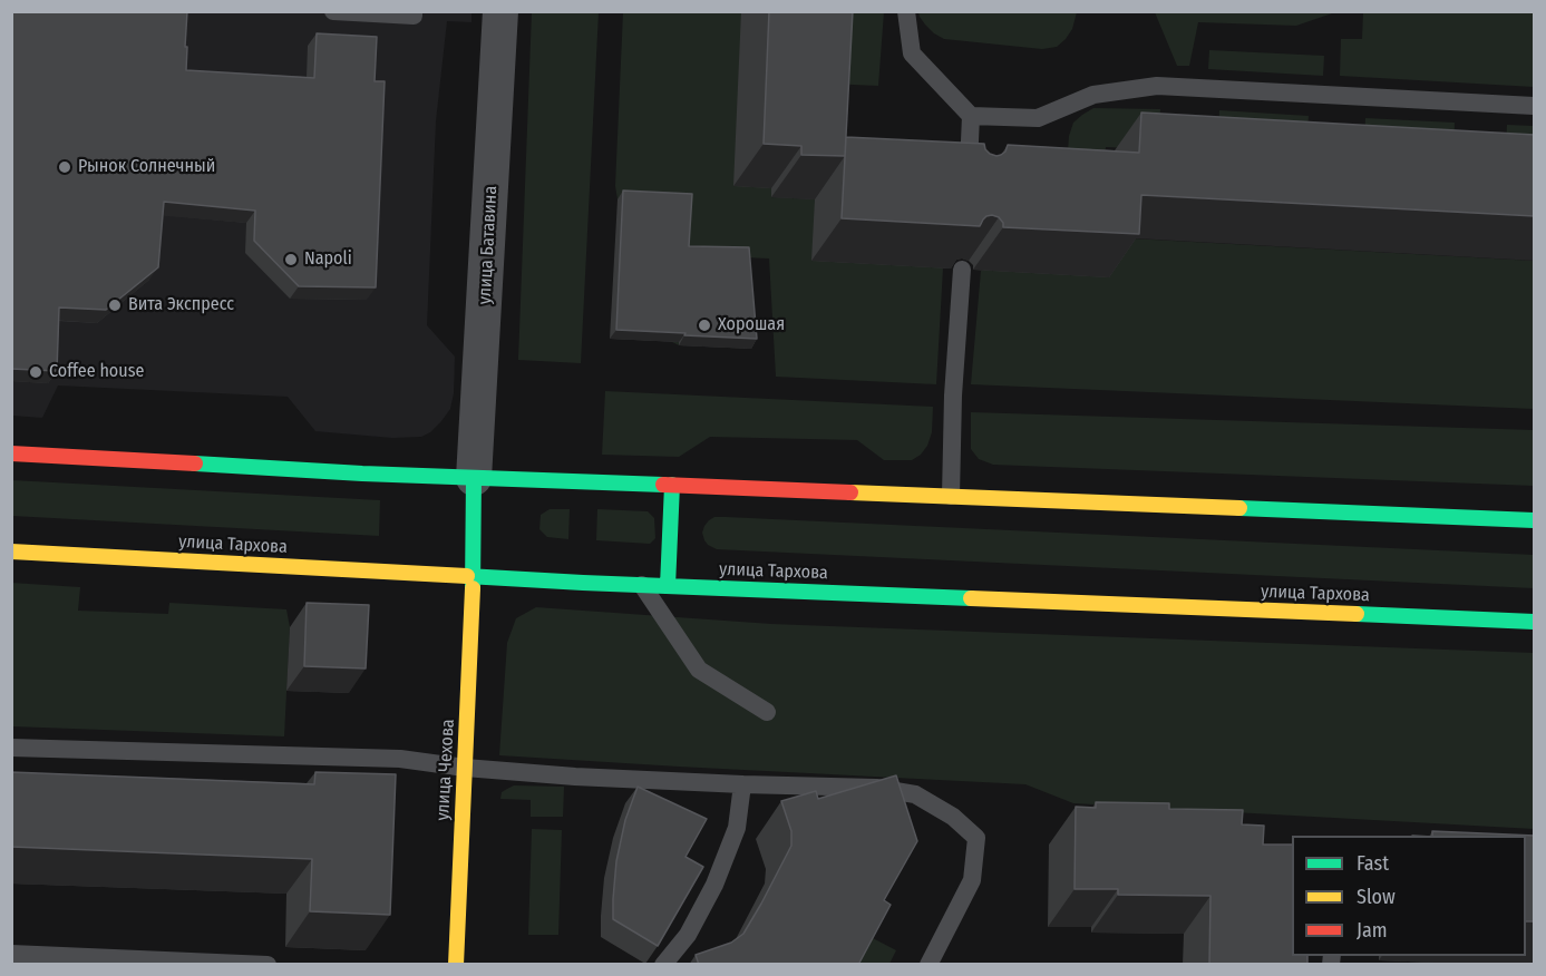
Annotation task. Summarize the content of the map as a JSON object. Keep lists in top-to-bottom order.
{
  "streets": {
    "main road": ["улица Тархова", "улица Чехова"],
    "street": ["улица Батавина"]
  },
  "crossings": [
    ["улица Батавина", "улица Чехова"],
    ["улица Тархова", "улица Чехова"]
  ],
  "places": [
    "Рынок Солнечный",
    "Napoli",
    "Вита Экспресс",
    "Хорошая",
    "Coffee house"
  ],
  "legend": ["Fast", "Slow", "Jam"]
}
